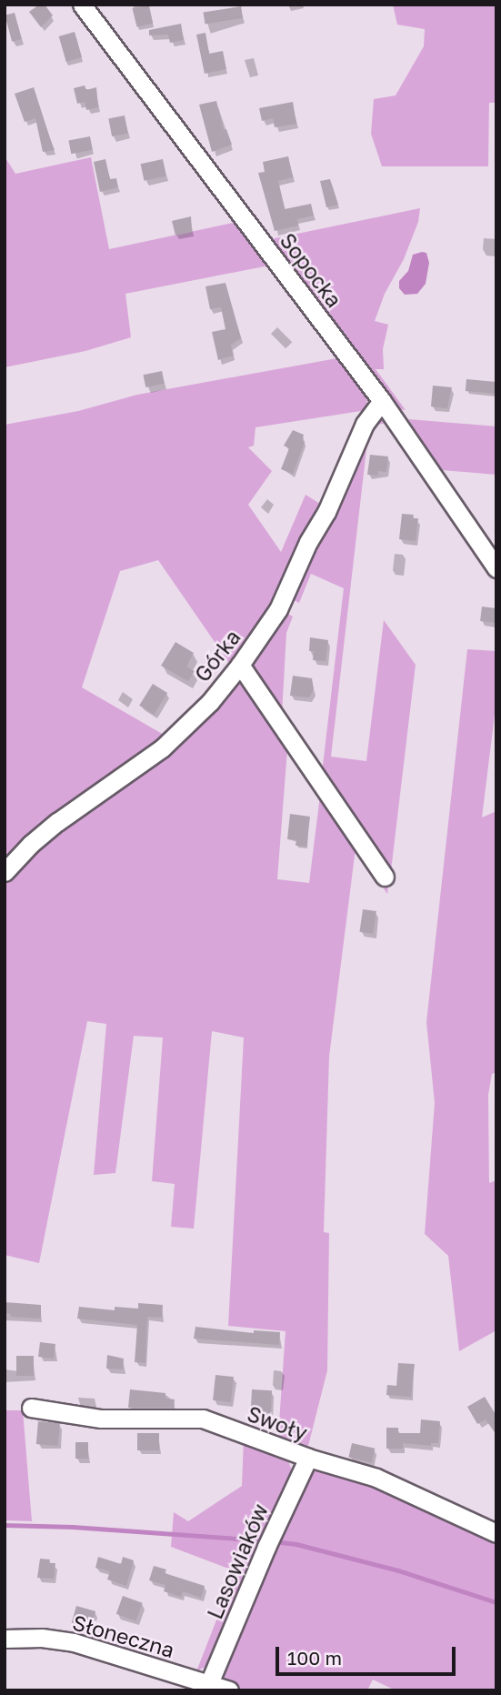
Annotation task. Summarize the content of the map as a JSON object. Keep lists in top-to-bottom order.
{
  "streets": {
    "street": [
      "Sopocka",
      "Górka",
      "Swoły",
      "Lasowiaków",
      "Słoneczna"
    ]
  },
  "crossings": [
    ["Sopocka", "Górka"],
    ["Swoły", "Lasowiaków"],
    ["Lasowiaków", "Słoneczna"]
  ],
  "scale_bar": "100 m"
}
